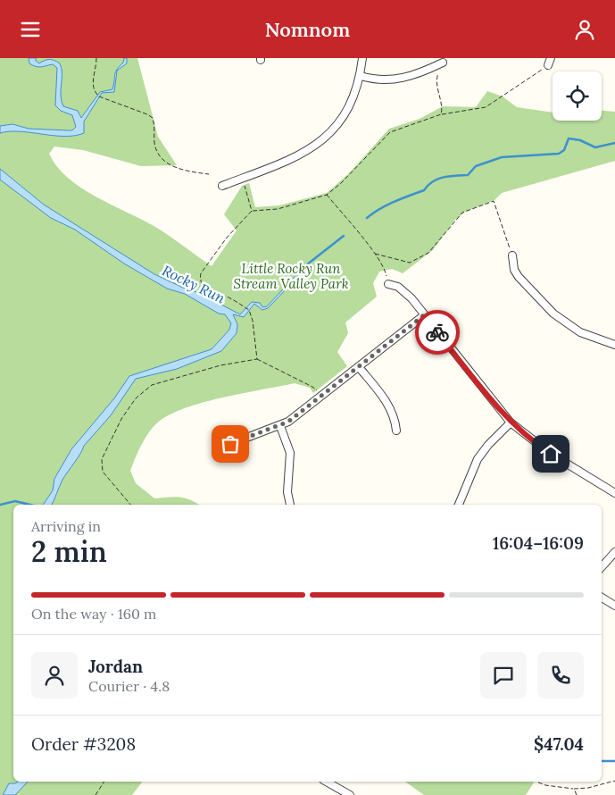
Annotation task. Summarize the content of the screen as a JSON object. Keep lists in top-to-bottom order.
{
  "water": ["Rocky Run"],
  "parks": ["Little Rocky Run Stream Valley Park"],
  "page": {
    "header": "Nomnom",
    "heading": ["2 min", "Arriving in", "16:04–16:09"],
    "panel": [
      "Jordan",
      "Courier · 4.8",
      "Order #3208",
      "$47.04"
    ],
    "bar": "On the way · 160 m"
  }
}
